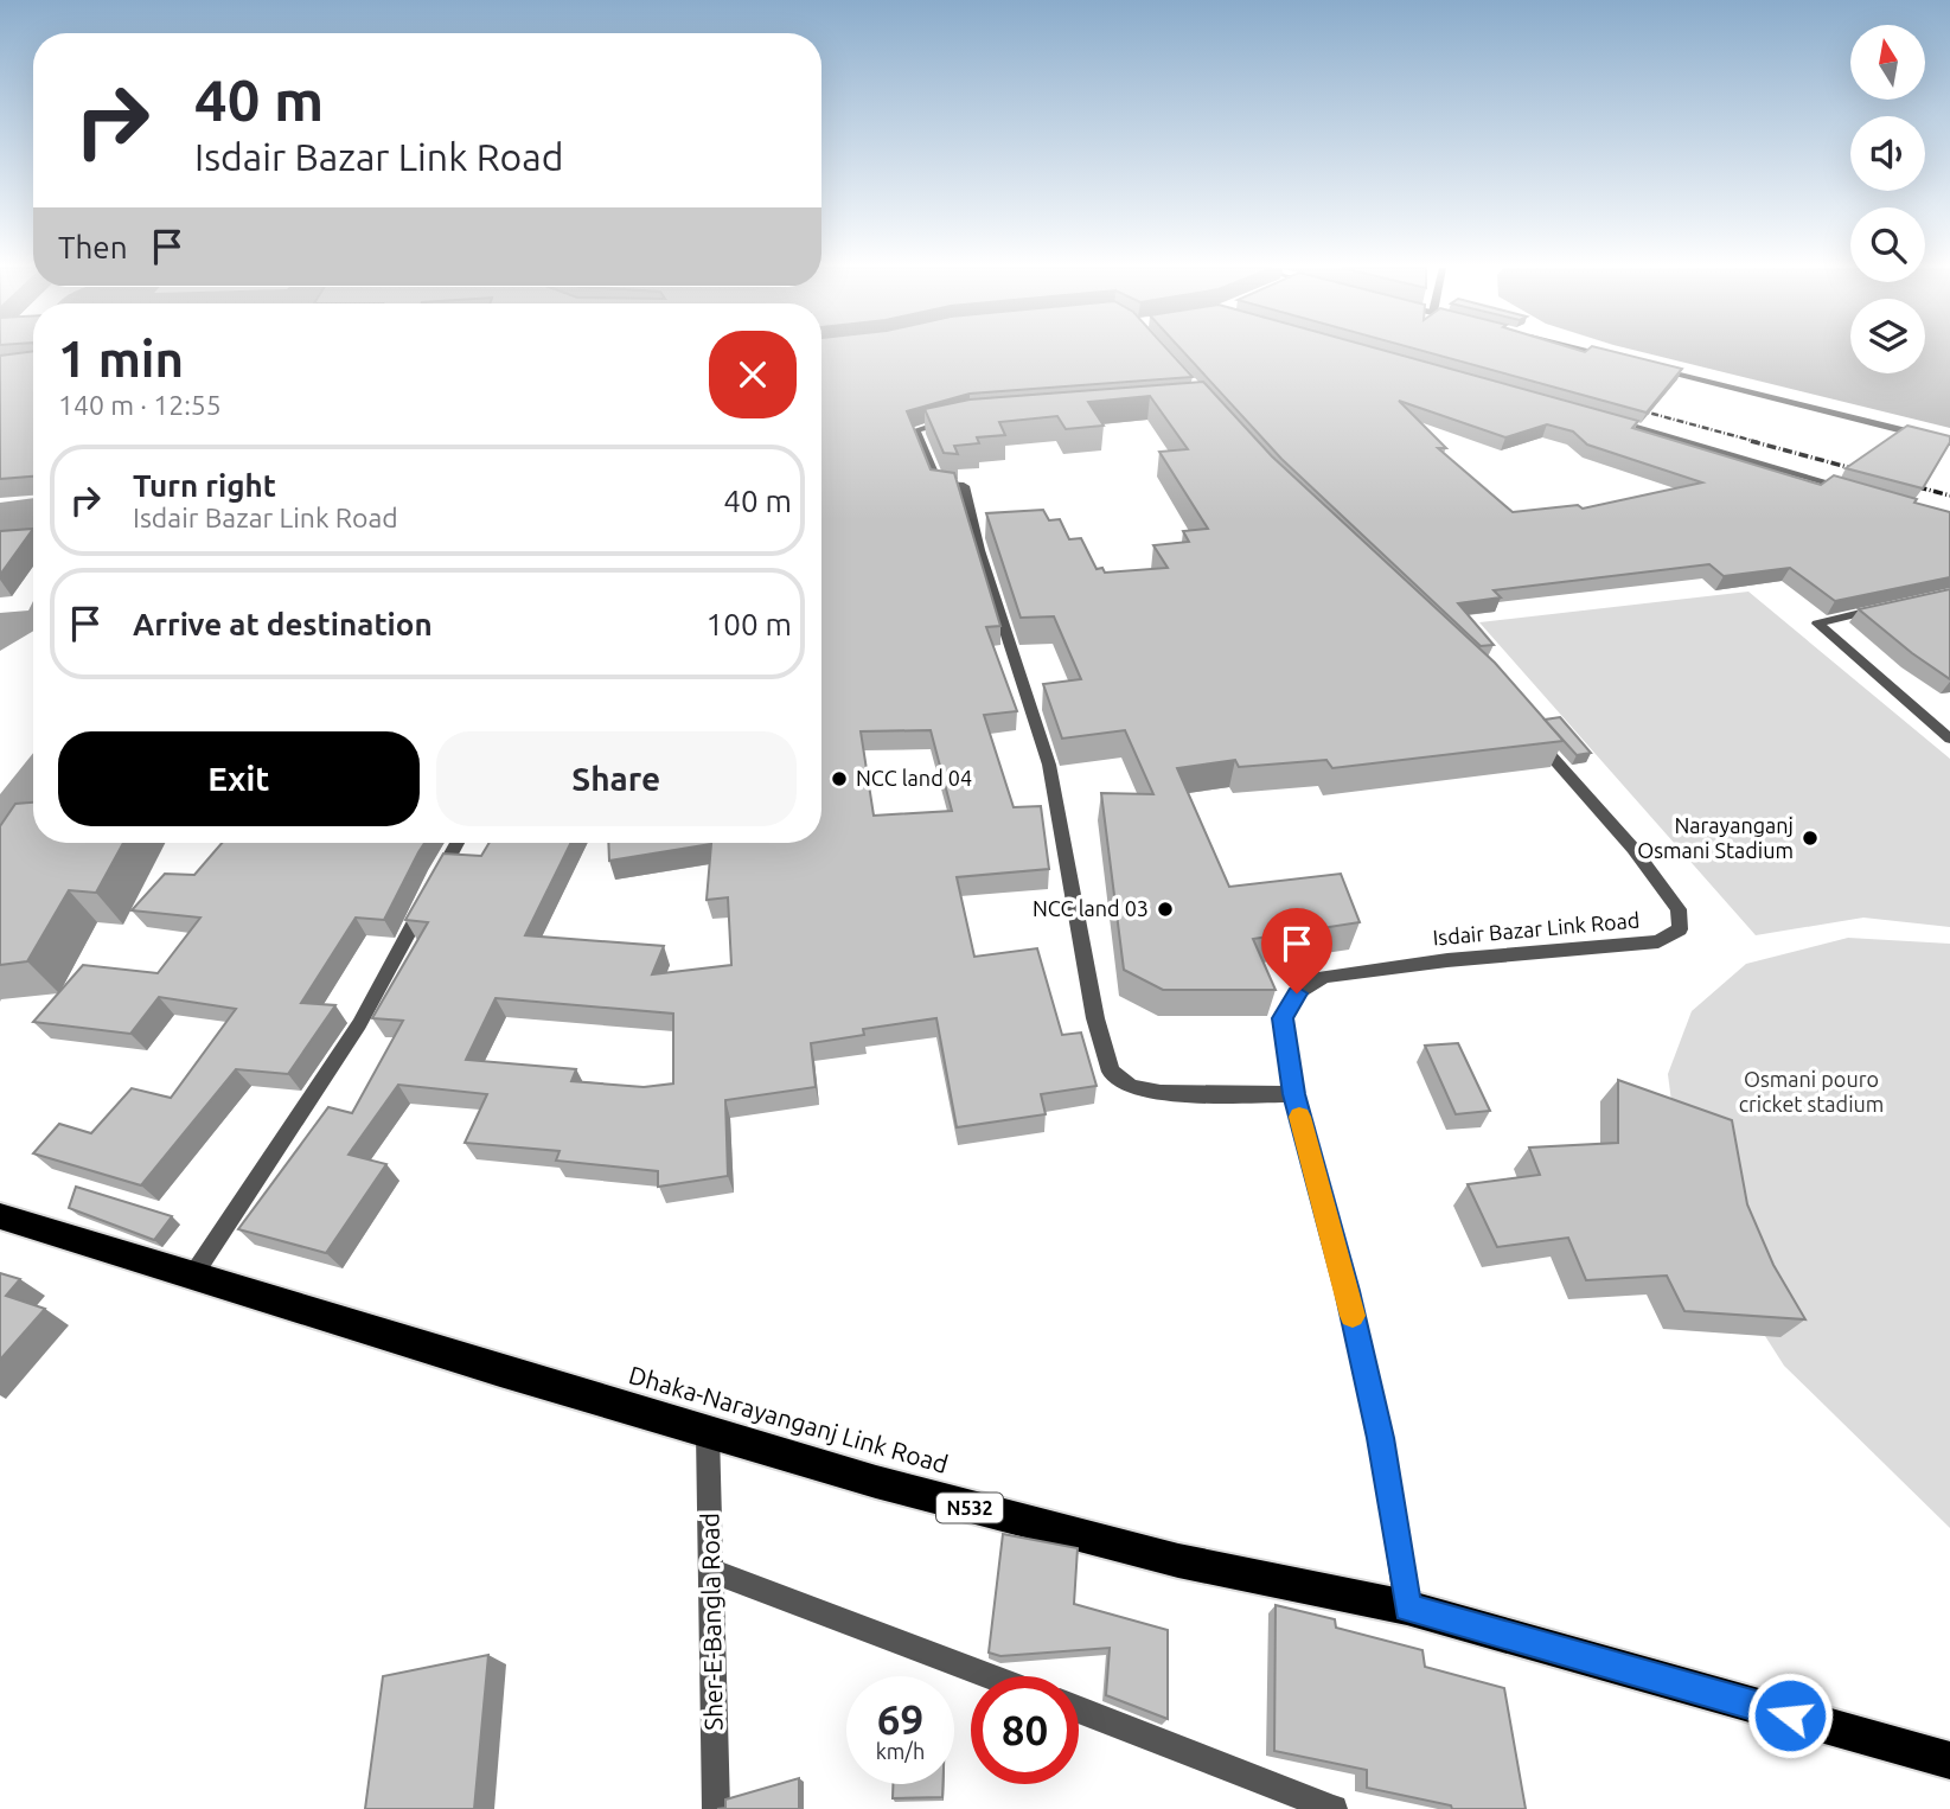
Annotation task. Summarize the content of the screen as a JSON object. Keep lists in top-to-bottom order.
{
  "streets": {
    "highway": ["Dhaka-Narayanganj Link Road", "N532"],
    "street": ["Isdair Bazar Link Road", "Sher-E-Bangla Road"]
  },
  "crossings": [
    ["Isdair Bazar Link Road", "Dhaka-Narayanganj Link Road"],
    ["Dhaka-Narayanganj Link Road", "Sher-E-Bangla Road"]
  ],
  "parks": ["Osmani pouro cricket stadium"],
  "places": ["NCC land 04", "Narayanganj Osmani Stadium", "NCC land 03"],
  "north": "top",
  "page": {
    "turn": ["40 m", "Isdair Bazar Link Road"],
    "then": "Then",
    "heading": ["1 min", "140 m · 12:55"],
    "list": [
      {
        "name": "Turn right",
        "note": "Isdair Bazar Link Road",
        "value": "40 m"
      },
      {
        "name": "Arrive at destination",
        "value": "100 m"
      }
    ],
    "buttons": ["Exit", "Share"],
    "speed": "69 km/h",
    "limit": "80"
  }
}
